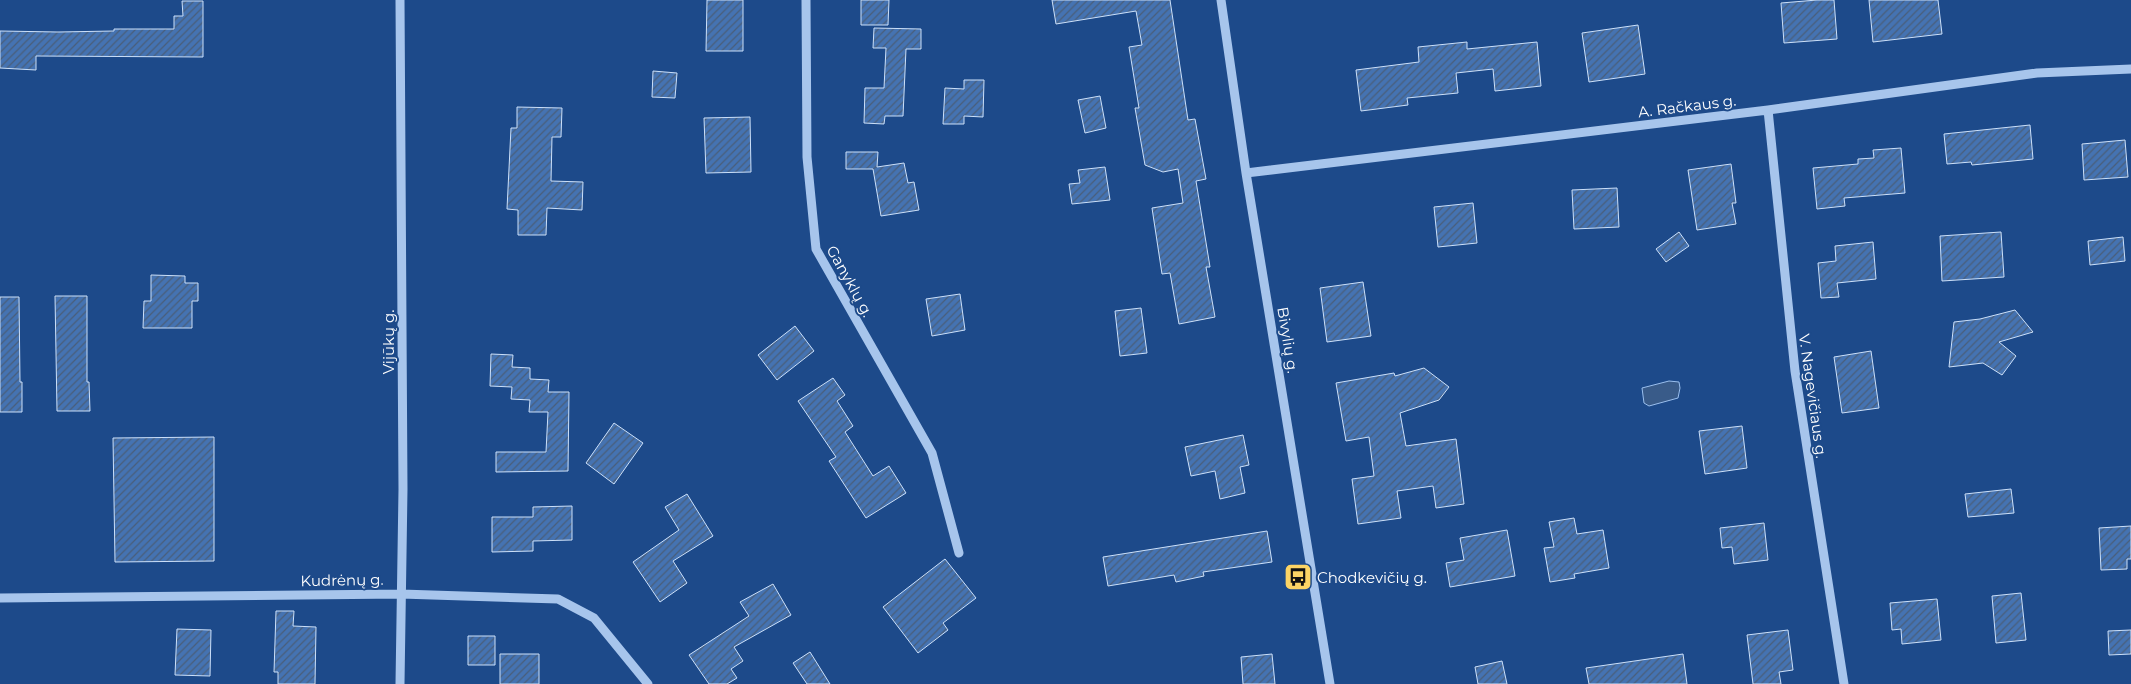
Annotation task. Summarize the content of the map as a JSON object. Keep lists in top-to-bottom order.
{
  "streets": {
    "street": [
      "A. Račkaus g.",
      "Ganyklų g.",
      "Bivylių g.",
      "Vijūkų g.",
      "V. Nagevičiaus g.",
      "Kudrėnų g."
    ]
  },
  "crossings": [
    ["A. Račkaus g.", "Bivylių g."],
    ["A. Račkaus g.", "V. Nagevičiaus g."],
    ["Vijūkų g.", "Kudrėnų g."]
  ],
  "places": {
    "bus stop": ["Chodkevičių g."]
  }
}
